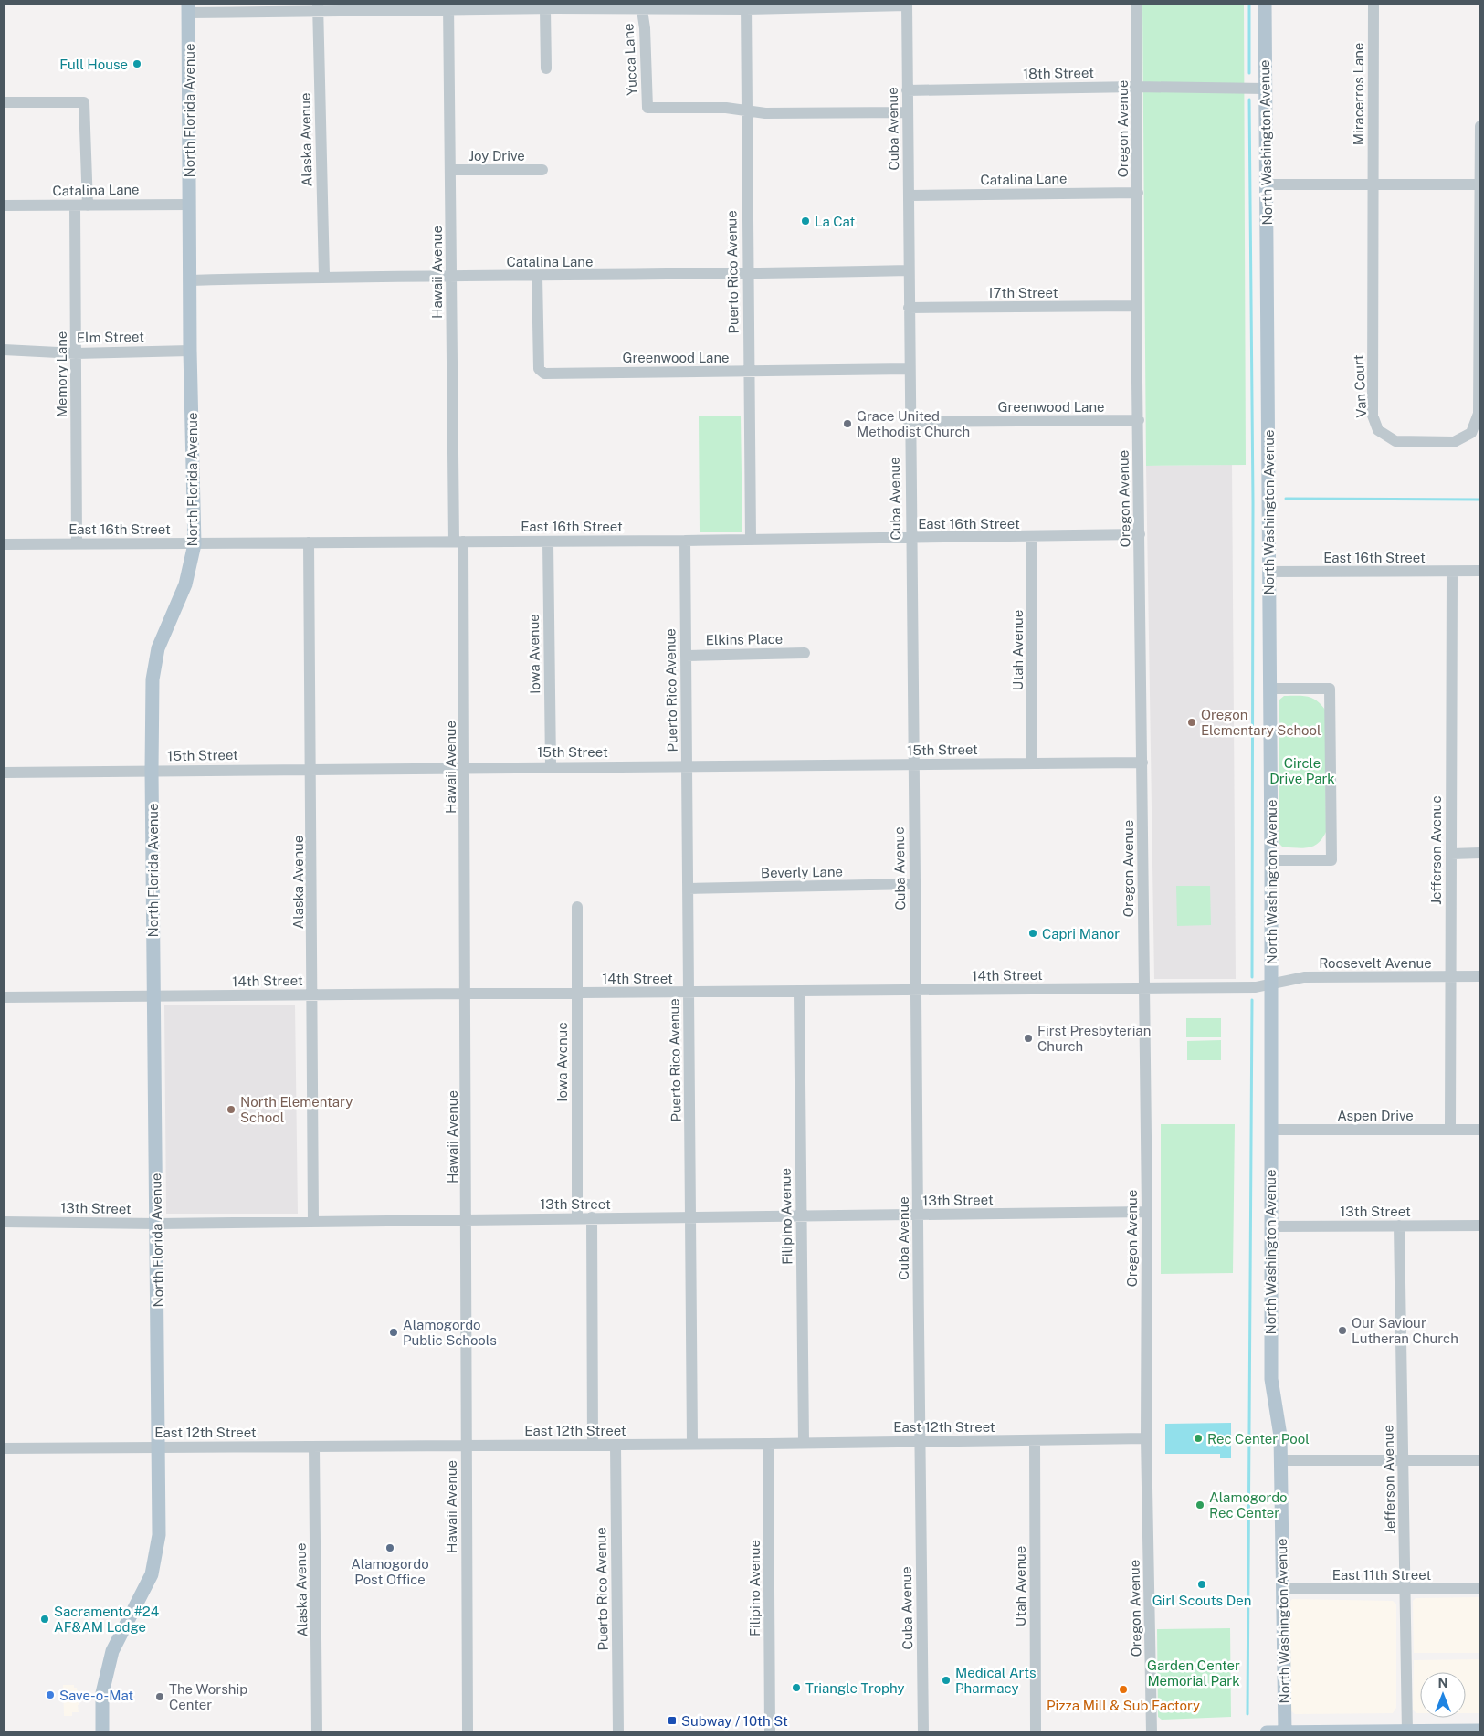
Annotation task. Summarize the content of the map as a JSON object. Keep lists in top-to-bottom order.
{
  "streets": {
    "main road": ["North Florida Avenue", "North Washington Avenue"],
    "street": [
      "Yucca Lane",
      "18th Street",
      "Miracerros Lane",
      "Cuba Avenue",
      "Oregon Avenue",
      "Alaska Avenue",
      "Joy Drive",
      "Catalina Lane",
      "Hawaii Avenue",
      "Puerto Rico Avenue",
      "17th Street",
      "Elm Street",
      "Greenwood Lane",
      "Memory Lane",
      "Van Court",
      "East 16th Street",
      "Elkins Place",
      "Utah Avenue",
      "Iowa Avenue",
      "15th Street",
      "Jefferson Avenue",
      "Beverly Lane",
      "Roosevelt Avenue",
      "14th Street",
      "Aspen Drive",
      "13th Street",
      "Filipino Avenue",
      "East 12th Street",
      "East 11th Street"
    ]
  },
  "crossings": [
    ["Yucca Lane", "Puerto Rico Avenue"],
    ["18th Street", "Cuba Avenue"],
    ["18th Street", "Oregon Avenue"],
    ["18th Street", "North Washington Avenue"],
    ["Miracerros Lane", "Van Court"],
    ["North Florida Avenue", "Catalina Lane"],
    ["North Florida Avenue", "Elm Street"],
    ["North Florida Avenue", "East 16th Street"],
    ["North Florida Avenue", "15th Street"],
    ["North Florida Avenue", "14th Street"],
    ["North Florida Avenue", "13th Street"],
    ["North Florida Avenue", "East 12th Street"],
    ["Cuba Avenue", "Catalina Lane"],
    ["Cuba Avenue", "17th Street"],
    ["Cuba Avenue", "Greenwood Lane"],
    ["Cuba Avenue", "East 16th Street"],
    ["Cuba Avenue", "15th Street"],
    ["Cuba Avenue", "Beverly Lane"],
    ["Cuba Avenue", "14th Street"],
    ["Cuba Avenue", "13th Street"],
    ["Cuba Avenue", "East 12th Street"],
    ["Oregon Avenue", "Catalina Lane"],
    ["Oregon Avenue", "17th Street"],
    ["Oregon Avenue", "Greenwood Lane"],
    ["Oregon Avenue", "East 16th Street"],
    ["Oregon Avenue", "15th Street"],
    ["Oregon Avenue", "14th Street"],
    ["Oregon Avenue", "13th Street"],
    ["Oregon Avenue", "East 12th Street"],
    ["Alaska Avenue", "Catalina Lane"],
    ["Alaska Avenue", "East 16th Street"],
    ["Alaska Avenue", "15th Street"],
    ["Alaska Avenue", "14th Street"],
    ["Alaska Avenue", "13th Street"],
    ["Alaska Avenue", "East 12th Street"],
    ["North Washington Avenue", "East 16th Street"],
    ["North Washington Avenue", "Roosevelt Avenue"],
    ["North Washington Avenue", "14th Street"],
    ["North Washington Avenue", "Aspen Drive"],
    ["North Washington Avenue", "13th Street"],
    ["North Washington Avenue", "East 11th Street"],
    ["Joy Drive", "Hawaii Avenue"],
    ["Catalina Lane", "Hawaii Avenue"],
    ["Catalina Lane", "Puerto Rico Avenue"],
    ["Catalina Lane", "Greenwood Lane"],
    ["Catalina Lane", "Memory Lane"],
    ["Hawaii Avenue", "East 16th Street"],
    ["Hawaii Avenue", "15th Street"],
    ["Hawaii Avenue", "14th Street"],
    ["Hawaii Avenue", "13th Street"],
    ["Hawaii Avenue", "East 12th Street"],
    ["Puerto Rico Avenue", "Greenwood Lane"],
    ["Puerto Rico Avenue", "East 16th Street"],
    ["Puerto Rico Avenue", "Elkins Place"],
    ["Puerto Rico Avenue", "15th Street"],
    ["Puerto Rico Avenue", "Beverly Lane"],
    ["Puerto Rico Avenue", "14th Street"],
    ["Puerto Rico Avenue", "13th Street"],
    ["Puerto Rico Avenue", "East 12th Street"],
    ["Elm Street", "Memory Lane"],
    ["Memory Lane", "East 16th Street"],
    ["East 16th Street", "Utah Avenue"],
    ["East 16th Street", "Iowa Avenue"],
    ["East 16th Street", "Jefferson Avenue"],
    ["Utah Avenue", "15th Street"],
    ["Utah Avenue", "East 12th Street"],
    ["Iowa Avenue", "15th Street"],
    ["Iowa Avenue", "14th Street"],
    ["Iowa Avenue", "13th Street"],
    ["Jefferson Avenue", "Roosevelt Avenue"],
    ["Jefferson Avenue", "Aspen Drive"],
    ["Jefferson Avenue", "13th Street"],
    ["Jefferson Avenue", "East 11th Street"],
    ["Roosevelt Avenue", "14th Street"],
    ["14th Street", "Filipino Avenue"],
    ["13th Street", "Filipino Avenue"],
    ["Filipino Avenue", "East 12th Street"]
  ],
  "parks": ["Circle Drive Park", "Garden Center Memorial Park"],
  "places": {
    "other": [
      "Full House",
      "La Cat",
      "Grace United Methodist Church",
      "Oregon Elementary School",
      "Capri Manor",
      "First Presbyterian Church",
      "North Elementary School",
      "Our Saviour Lutheran Church",
      "Alamogordo Public Schools",
      "Rec Center Pool",
      "Alamogordo Rec Center",
      "Alamogordo Post Office",
      "Girl Scouts Den",
      "Sacramento #24 AF&AM Lodge",
      "Medical Arts Pharmacy",
      "Triangle Trophy",
      "Pizza Mill & Sub Factory",
      "Save-o-Mat",
      "The Worship Center"
    ],
    "transit": ["Subway / 10th St"]
  },
  "north": "top"
}
